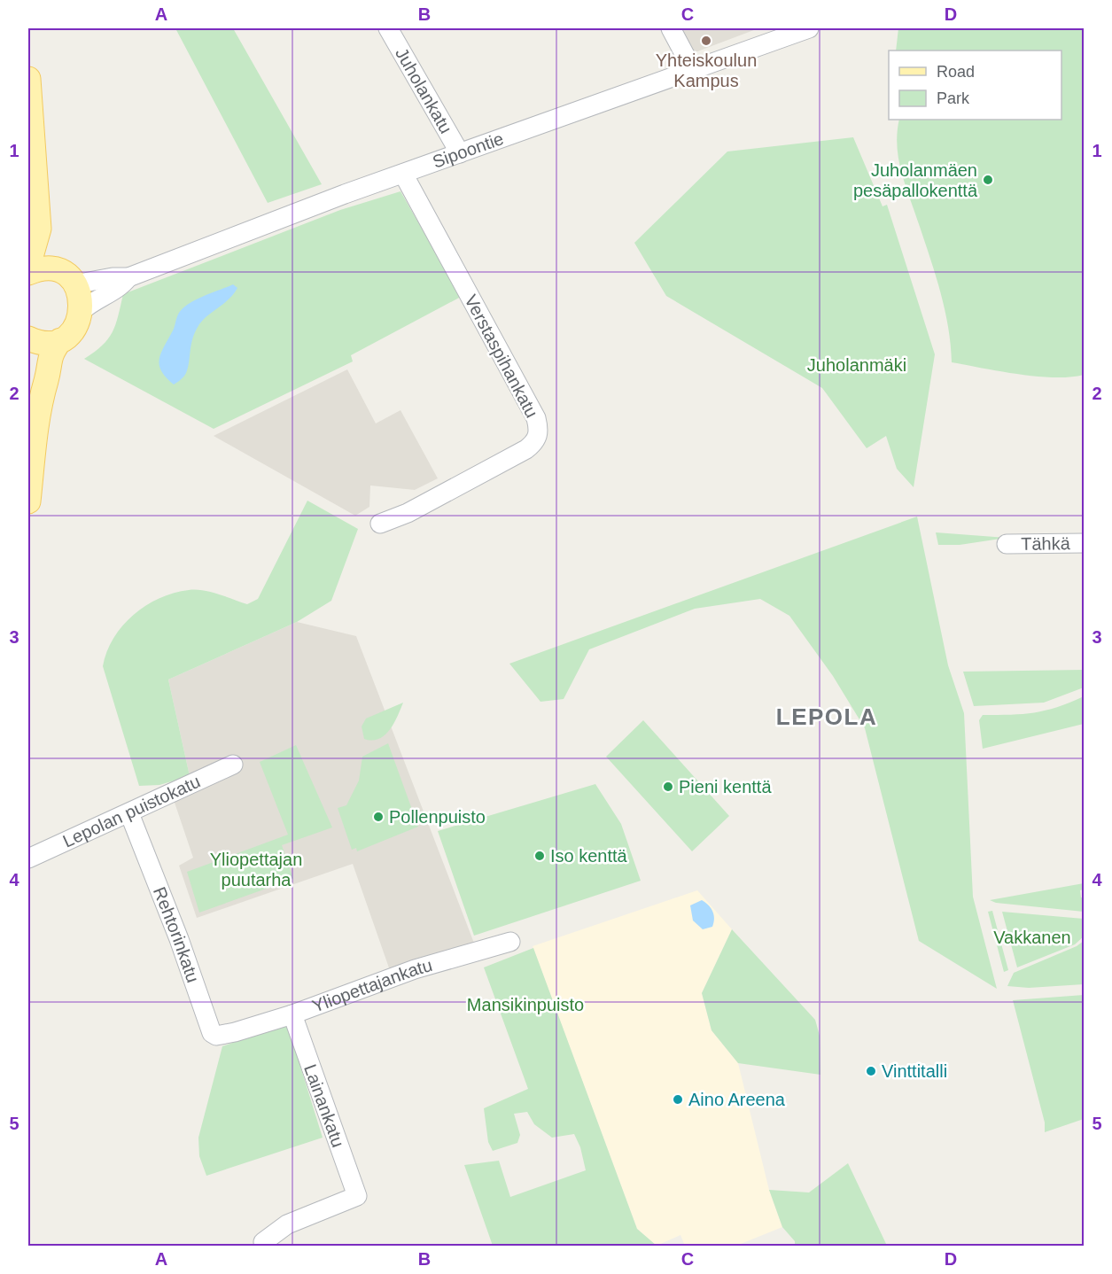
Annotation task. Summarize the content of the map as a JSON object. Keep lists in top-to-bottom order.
{
  "streets": {
    "street": [
      "Juholankatu",
      "Sipoontie",
      "Verstaspihankatu",
      "Tähkä",
      "Lepolan puistokatu",
      "Rehtorinkatu",
      "Yliopettajankatu",
      "Lainankatu"
    ]
  },
  "crossings": [
    ["Juholankatu", "Sipoontie"],
    ["Sipoontie", "Verstaspihankatu"],
    ["Lepolan puistokatu", "Rehtorinkatu"],
    ["Rehtorinkatu", "Yliopettajankatu"],
    ["Yliopettajankatu", "Lainankatu"]
  ],
  "districts": ["LEPOLA"],
  "parks": [
    "Juholanmäki",
    "Yliopettajan puutarha",
    "Vakkanen",
    "Mansikinpuisto"
  ],
  "places": [
    "Yhteiskoulun Kampus",
    "Juholanmäen pesäpallokenttä",
    "Pieni kenttä",
    "Pollenpuisto",
    "Iso kenttä",
    "Vinttitalli",
    "Aino Areena"
  ],
  "legend": ["Road", "Park"],
  "grid": {
    "columns": [
      "A",
      "B",
      "C",
      "D"
    ],
    "rows": [
      "1",
      "2",
      "3",
      "4",
      "5"
    ]
  }
}
